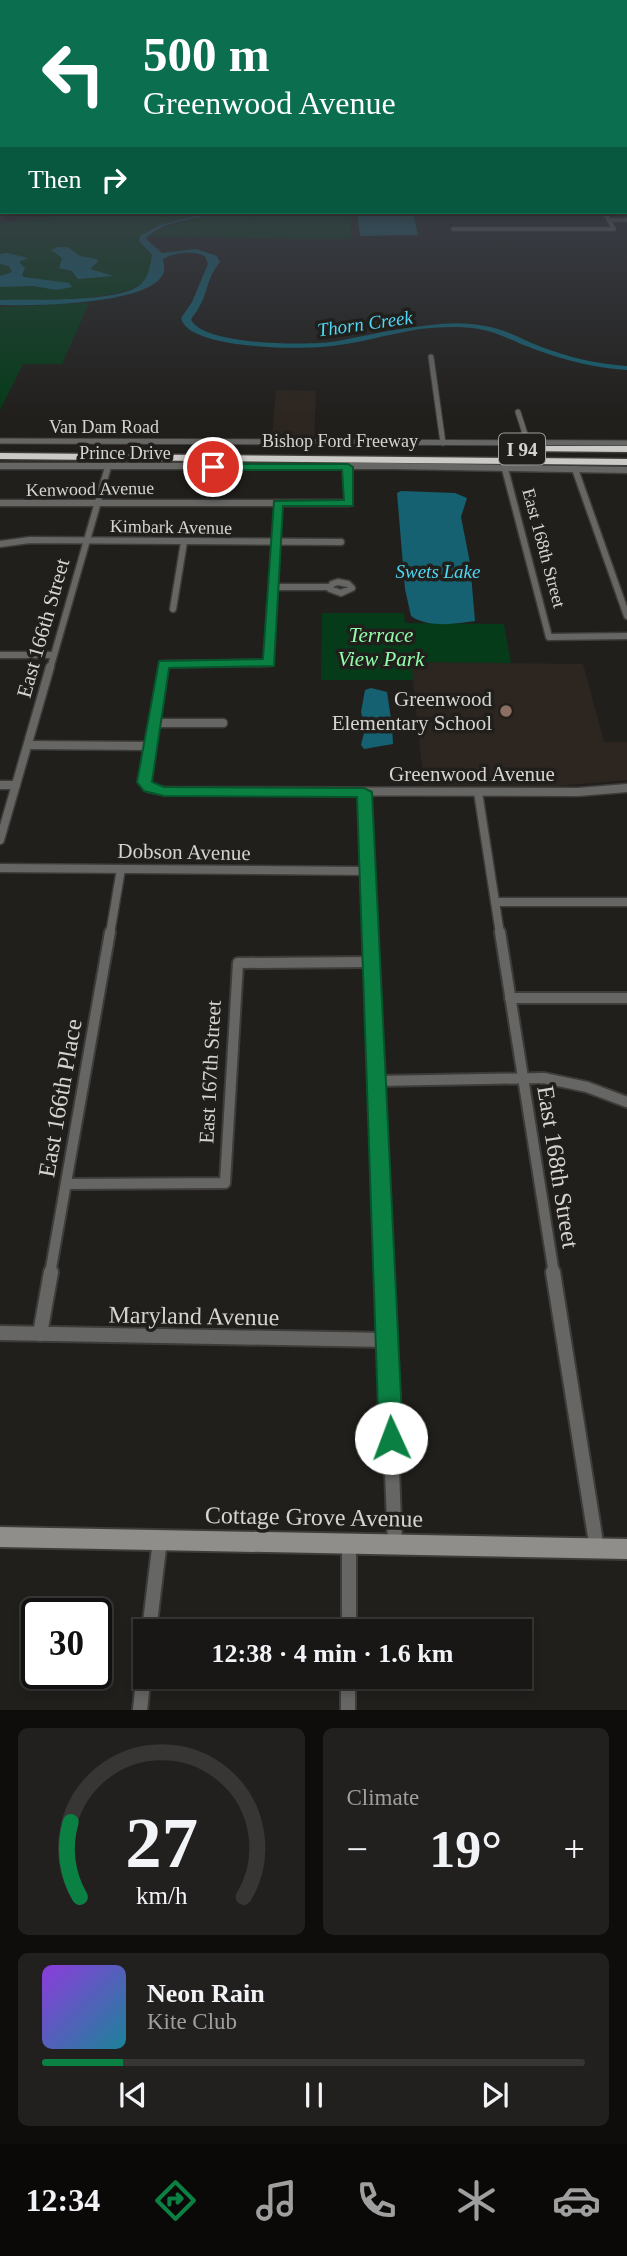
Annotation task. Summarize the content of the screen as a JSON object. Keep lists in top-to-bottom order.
{
  "streets": {
    "highway": ["Bishop Ford Freeway", "I 94"],
    "street": [
      "Van Dam Road",
      "Prince Drive",
      "Kenwood Avenue",
      "Kimbark Avenue",
      "East 168th Street",
      "East 166th Street",
      "Greenwood Avenue",
      "Dobson Avenue",
      "East 167th Street",
      "East 166th Place",
      "Maryland Avenue",
      "Cottage Grove Avenue"
    ]
  },
  "crossings": [
    ["Bishop Ford Freeway", "Prince Drive"],
    ["Bishop Ford Freeway", "East 168th Street"],
    ["Prince Drive", "Kenwood Avenue"],
    ["Prince Drive", "East 168th Street"],
    ["Prince Drive", "East 166th Street"],
    ["Kenwood Avenue", "East 166th Street"],
    ["Kimbark Avenue", "East 166th Street"],
    ["East 168th Street", "Greenwood Avenue"],
    ["East 168th Street", "Cottage Grove Avenue"],
    ["Dobson Avenue", "East 166th Place"],
    ["East 167th Street", "East 166th Place"],
    ["East 166th Place", "Maryland Avenue"]
  ],
  "water": ["Thorn Creek", "Swets Lake"],
  "parks": ["Terrace View Park"],
  "places": ["Greenwood Elementary School"],
  "page": {
    "turn": ["500 m", "Greenwood Avenue"],
    "then": "Then",
    "limit": "30",
    "trip": "12:38 · 4 min · 1.6 km",
    "tile": "Climate",
    "heat": ["−", "19°", "+"],
    "song": ["Neon Rain", "Kite Club"],
    "tabs": "12:34",
    "gauge": ["27", "km/h"]
  }
}
